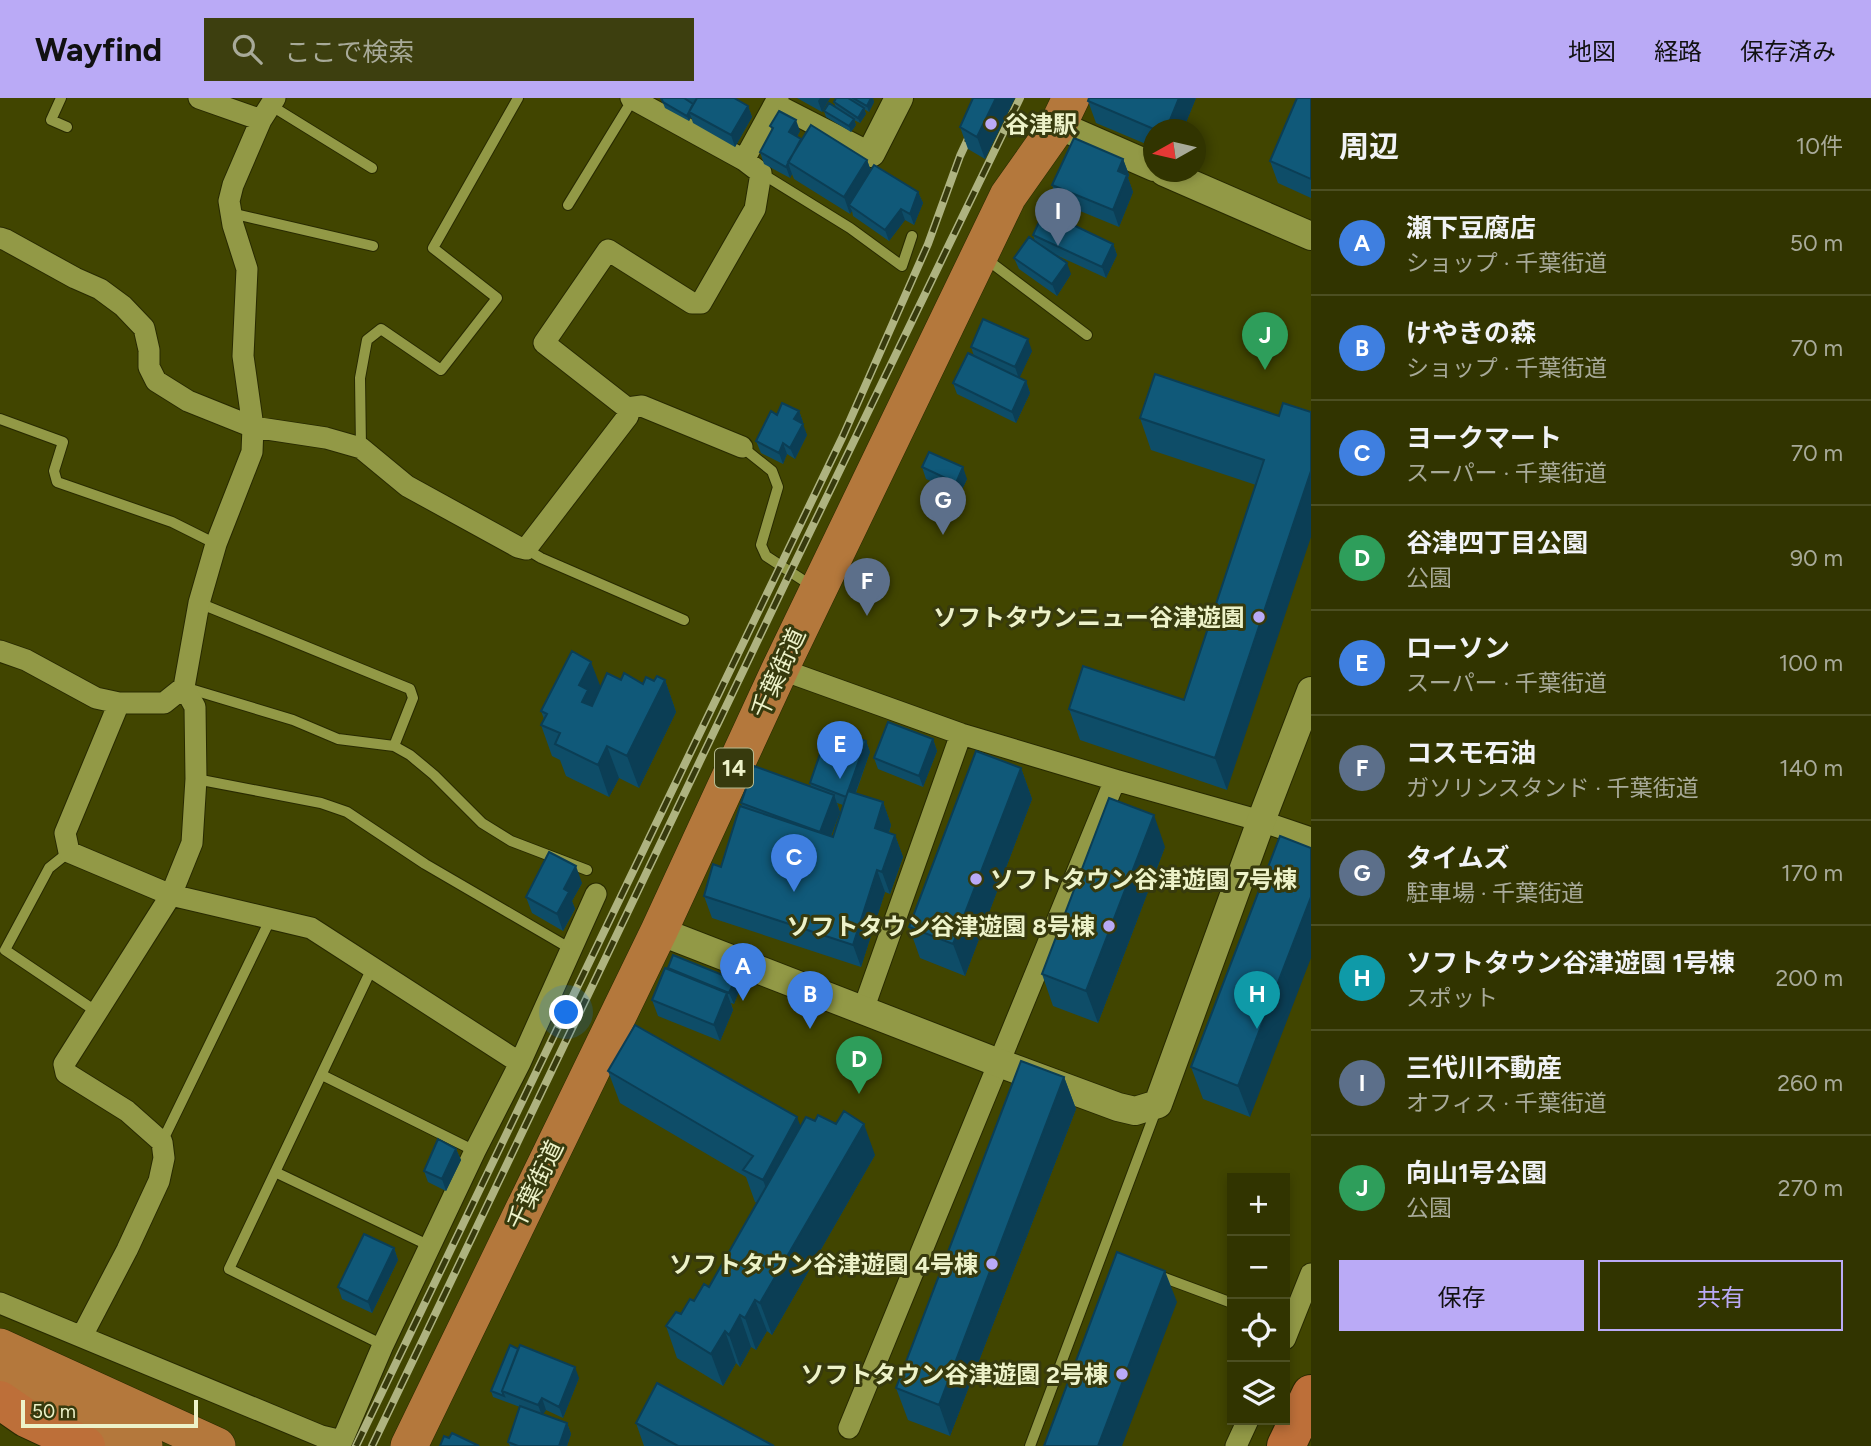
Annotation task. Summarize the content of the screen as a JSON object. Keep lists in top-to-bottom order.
{
  "streets": {
    "highway": ["千葉街道", "14"]
  },
  "places": [
    "谷津駅",
    "ソフトタウンニュー谷津遊園",
    "ソフトタウン谷津遊園 7号棟",
    "ソフトタウン谷津遊園 8号棟",
    "ソフトタウン谷津遊園 4号棟",
    "ソフトタウン谷津遊園 2号棟"
  ],
  "scale_bar": "50 m",
  "north": "left",
  "page": {
    "header": "Wayfind",
    "search": "ここで検索",
    "nav": ["地図", "経路", "保存済み"],
    "heading": ["周辺", "10件"],
    "pins": [
      "I",
      "J",
      "G",
      "F",
      "E",
      "C",
      "A",
      "B",
      "H",
      "D"
    ],
    "list": [
      {
        "mark": "A",
        "name": "瀬下豆腐店",
        "note": "ショップ · 千葉街道",
        "value": "50 m"
      },
      {
        "mark": "B",
        "name": "けやきの森",
        "note": "ショップ · 千葉街道",
        "value": "70 m"
      },
      {
        "mark": "C",
        "name": "ヨークマート",
        "note": "スーパー · 千葉街道",
        "value": "70 m"
      },
      {
        "mark": "D",
        "name": "谷津四丁目公園",
        "note": "公園",
        "value": "90 m"
      },
      {
        "mark": "E",
        "name": "ローソン",
        "note": "スーパー · 千葉街道",
        "value": "100 m"
      },
      {
        "mark": "F",
        "name": "コスモ石油",
        "note": "ガソリンスタンド · 千葉街道",
        "value": "140 m"
      },
      {
        "mark": "G",
        "name": "タイムズ",
        "note": "駐車場 · 千葉街道",
        "value": "170 m"
      },
      {
        "mark": "H",
        "name": "ソフトタウン谷津遊園 1号棟",
        "note": "スポット",
        "value": "200 m"
      },
      {
        "mark": "I",
        "name": "三代川不動産",
        "note": "オフィス · 千葉街道",
        "value": "260 m"
      },
      {
        "mark": "J",
        "name": "向山1号公園",
        "note": "公園",
        "value": "270 m"
      }
    ],
    "map_buttons": ["+", "−"],
    "buttons": ["保存", "共有"],
    "scale": "50 m"
  }
}
